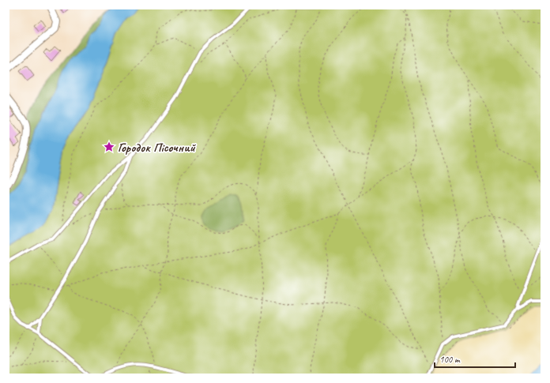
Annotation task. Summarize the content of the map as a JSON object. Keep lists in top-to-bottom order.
{
  "places": {
    "place": ["Городок Пісочний"]
  },
  "scale_bar": "100 m"
}
